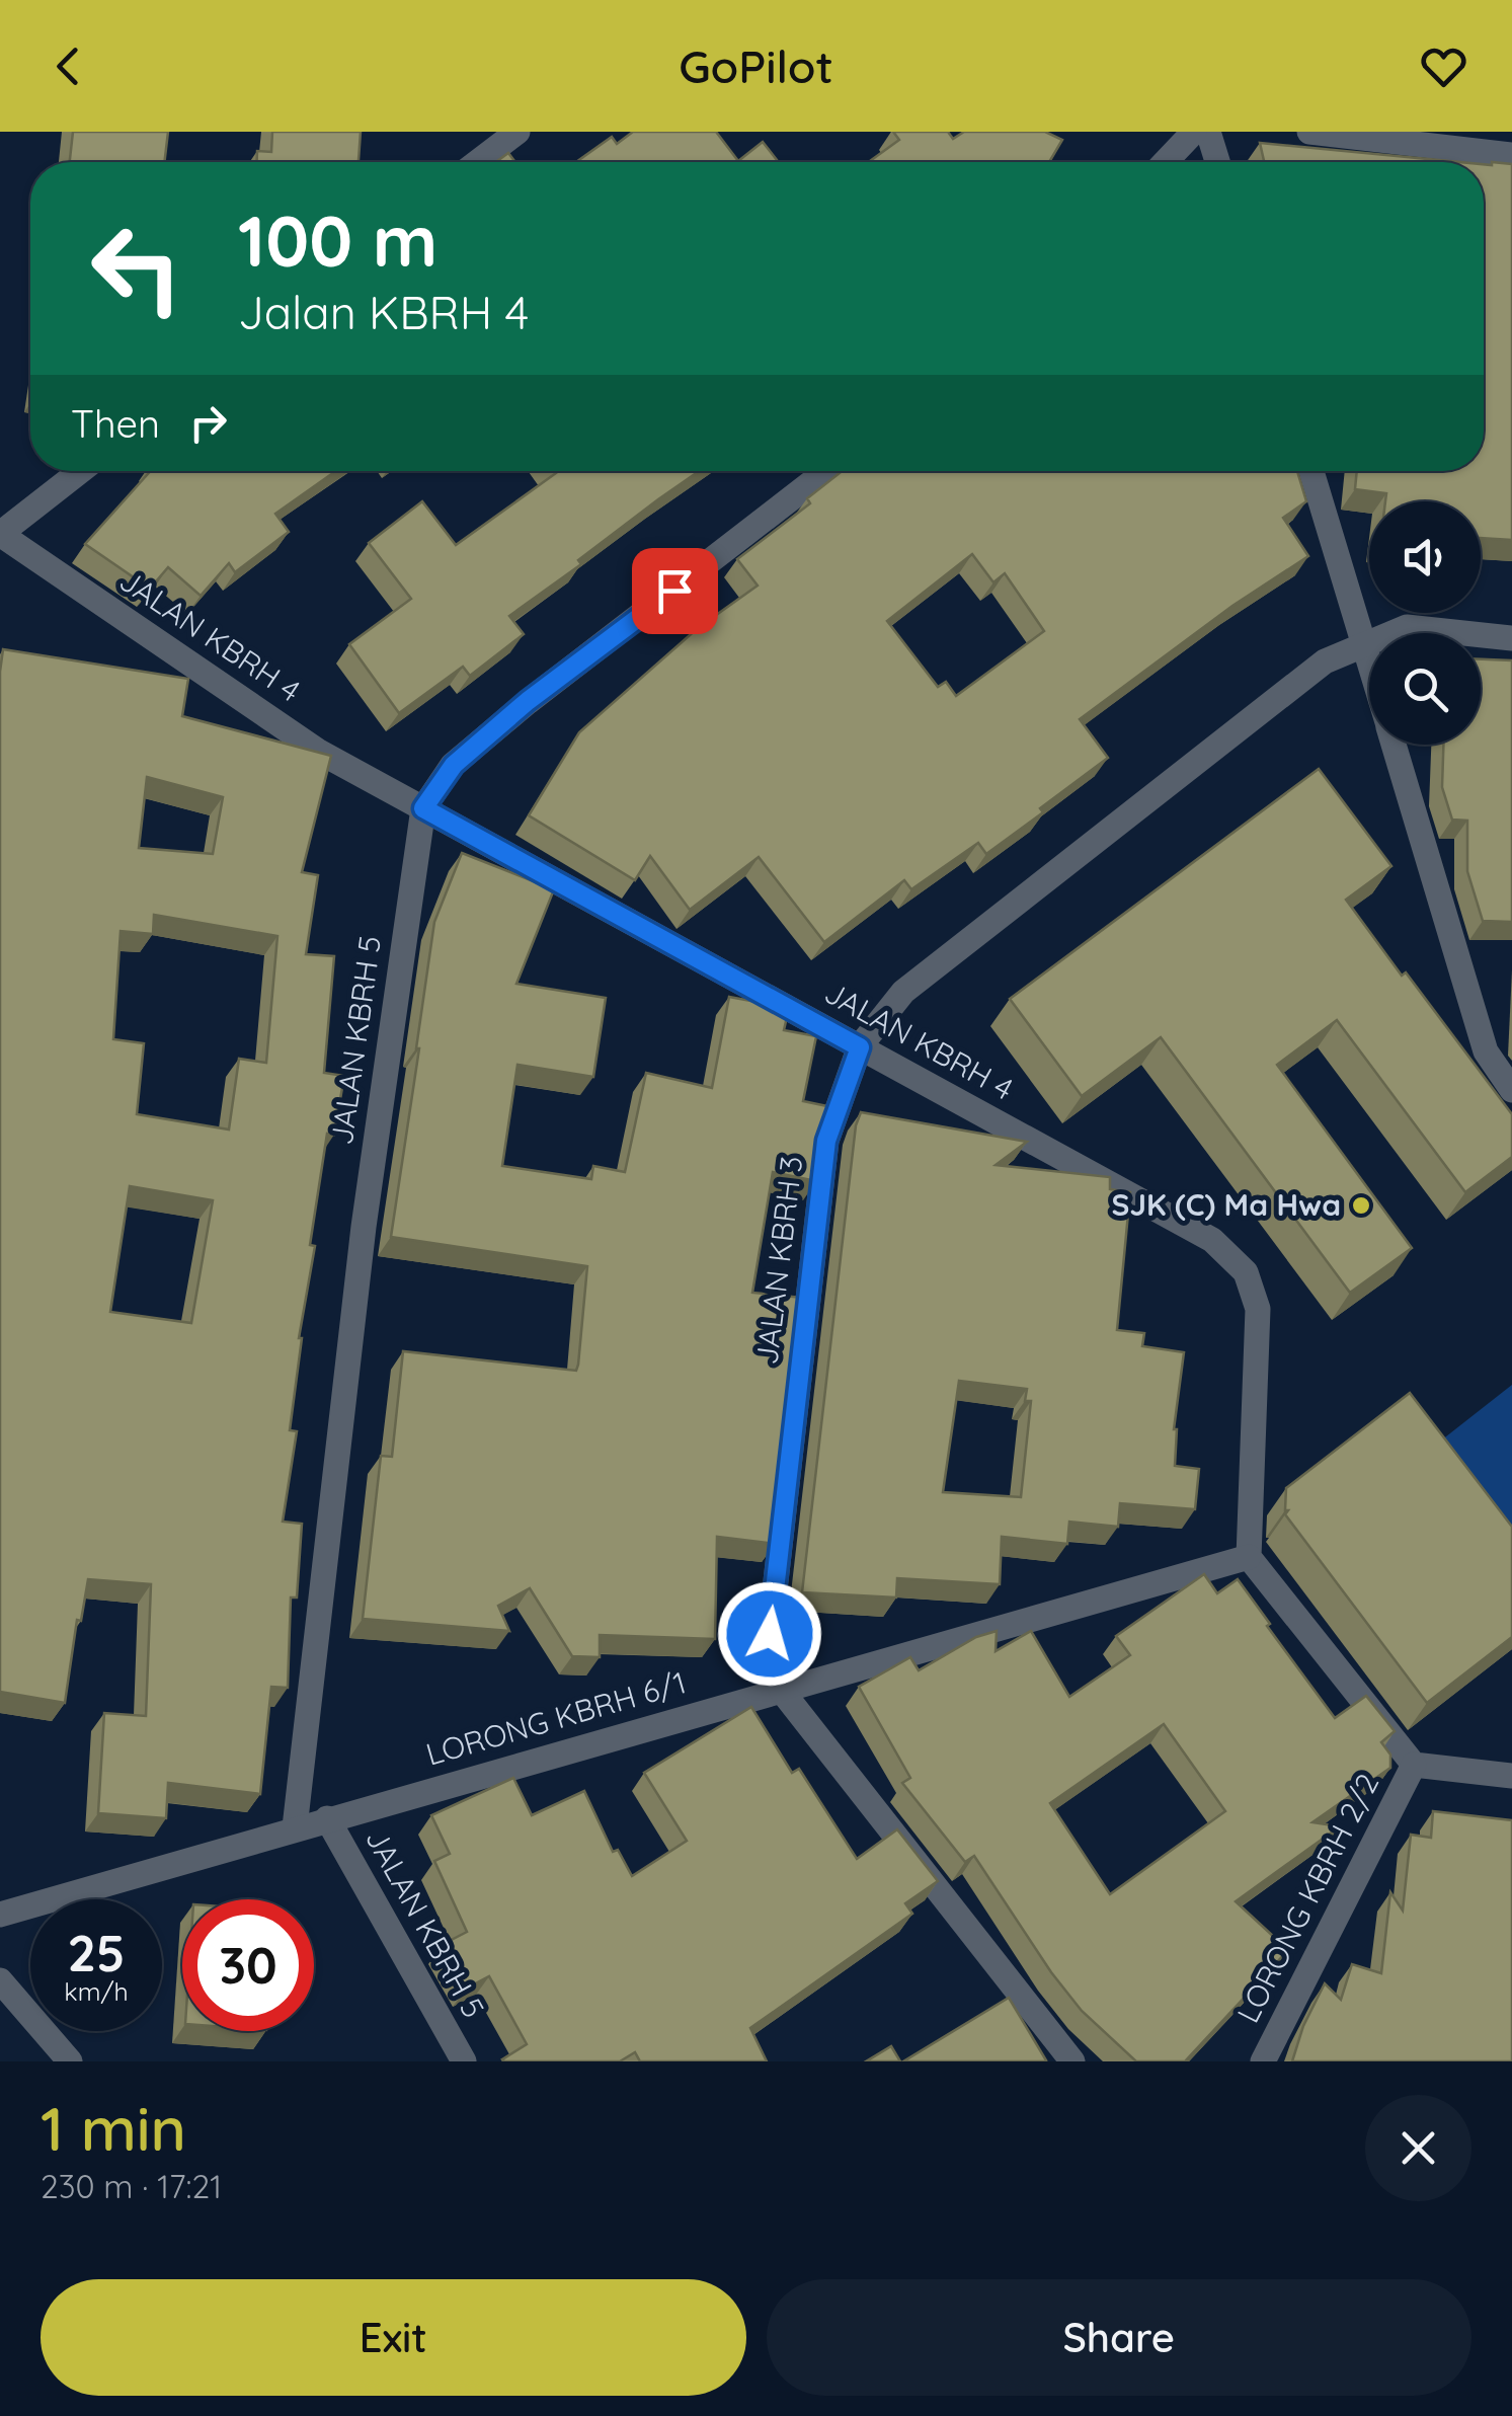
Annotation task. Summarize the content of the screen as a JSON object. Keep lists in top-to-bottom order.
{
  "streets": {
    "street": [
      "JALAN KBRH 4",
      "JALAN KBRH 5",
      "JALAN KBRH 3",
      "LORONG KBRH 6/1",
      "LORONG KBRH 2/2"
    ]
  },
  "crossings": [
    ["JALAN KBRH 4", "JALAN KBRH 5"],
    ["JALAN KBRH 4", "JALAN KBRH 3"],
    ["JALAN KBRH 4", "LORONG KBRH 6/1"],
    ["JALAN KBRH 5", "LORONG KBRH 6/1"],
    ["JALAN KBRH 3", "LORONG KBRH 6/1"]
  ],
  "places": ["SJK (C) Ma Hwa"],
  "page": {
    "header": "GoPilot",
    "turn": ["100 m", "Jalan KBRH 4"],
    "then": "Then",
    "speed": "25 km/h",
    "limit": "30",
    "heading": ["1 min", "230 m · 17:21"],
    "buttons": ["Exit", "Share"]
  }
}
